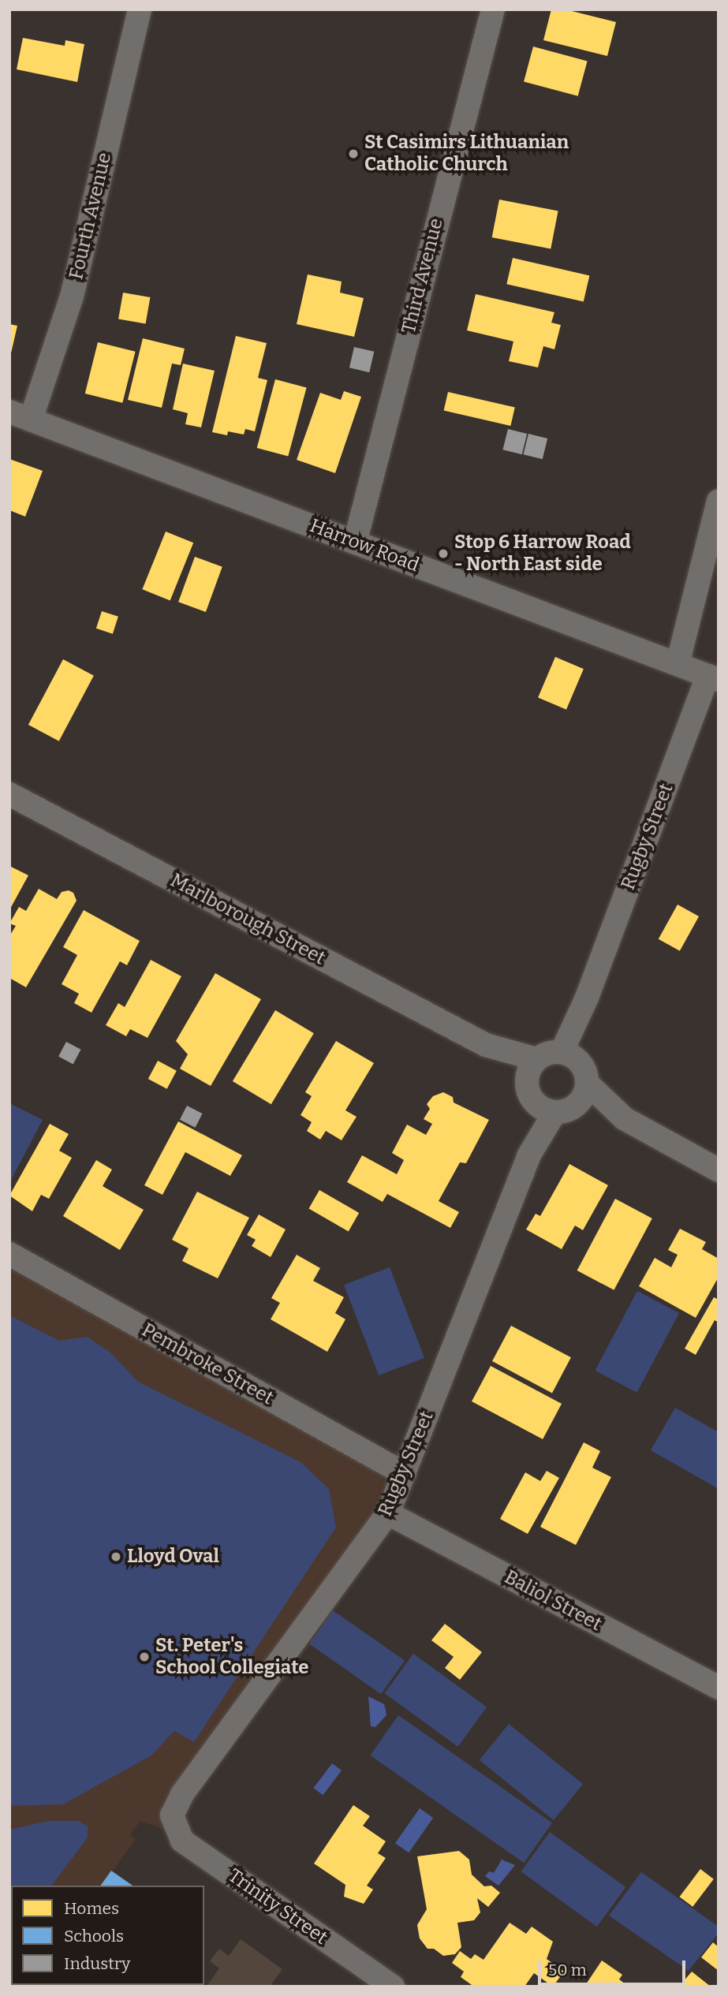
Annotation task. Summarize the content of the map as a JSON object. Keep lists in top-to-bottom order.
{
  "streets": {
    "street": [
      "Fourth Avenue",
      "Third Avenue",
      "Harrow Road",
      "Rugby Street",
      "Marlborough Street",
      "Pembroke Street",
      "Baliol Street",
      "Trinity Street"
    ]
  },
  "crossings": [
    ["Fourth Avenue", "Harrow Road"],
    ["Third Avenue", "Harrow Road"],
    ["Harrow Road", "Rugby Street"],
    ["Rugby Street", "Marlborough Street"],
    ["Rugby Street", "Pembroke Street"],
    ["Rugby Street", "Baliol Street"],
    ["Rugby Street", "Trinity Street"]
  ],
  "places": [
    "St Casimirs Lithuanian Catholic Church",
    "Stop 6 Harrow Road - North East side",
    "Lloyd Oval",
    "St. Peter's School Collegiate"
  ],
  "legend": ["Homes", "Schools", "Industry"],
  "scale_bar": "50 m"
}
